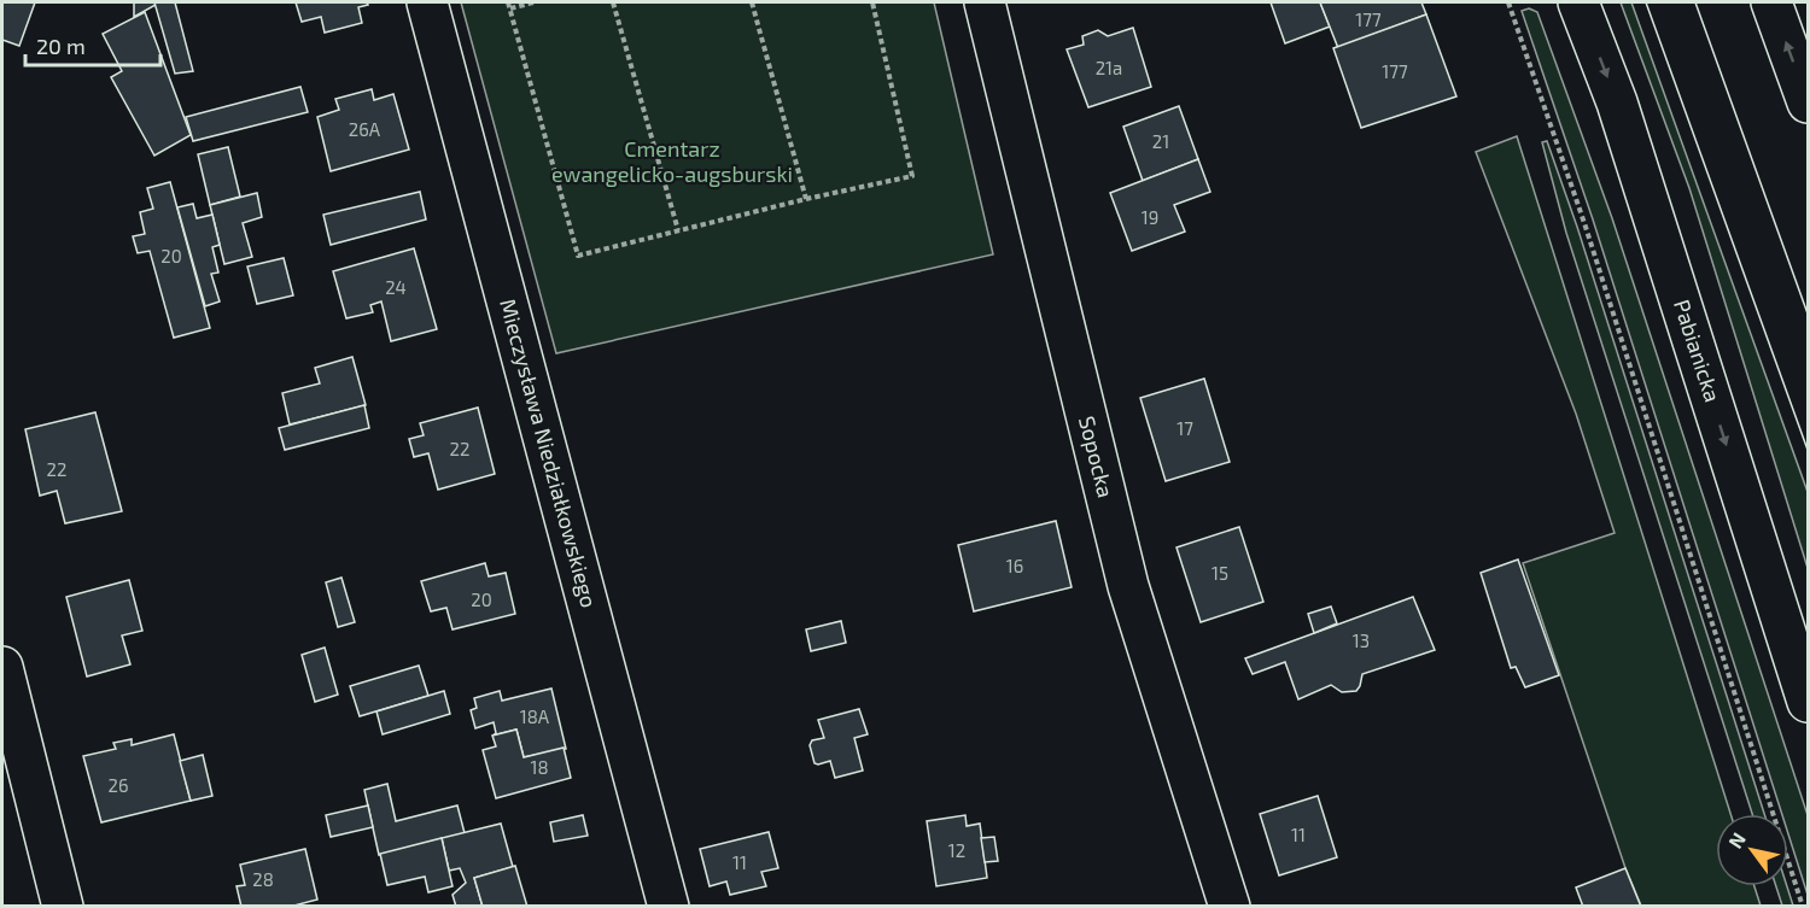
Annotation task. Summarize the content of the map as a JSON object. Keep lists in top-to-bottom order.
{
  "streets": {
    "street": ["Pabianicka", "Mieczysława Niedziałkowskiego", "Sopocka"]
  },
  "one_way": ["Pabianicka"],
  "parks": ["Cmentarz ewangelicko-augsburski"],
  "house_numbers": [
    "177",
    "21a",
    "177",
    "26A",
    "21",
    "19",
    "20",
    "24",
    "17",
    "22",
    "22",
    "16",
    "15",
    "20",
    "13",
    "18A",
    "18",
    "26",
    "11",
    "12",
    "11",
    "28"
  ],
  "scale_bar": "20 m",
  "north": "top left"
}
